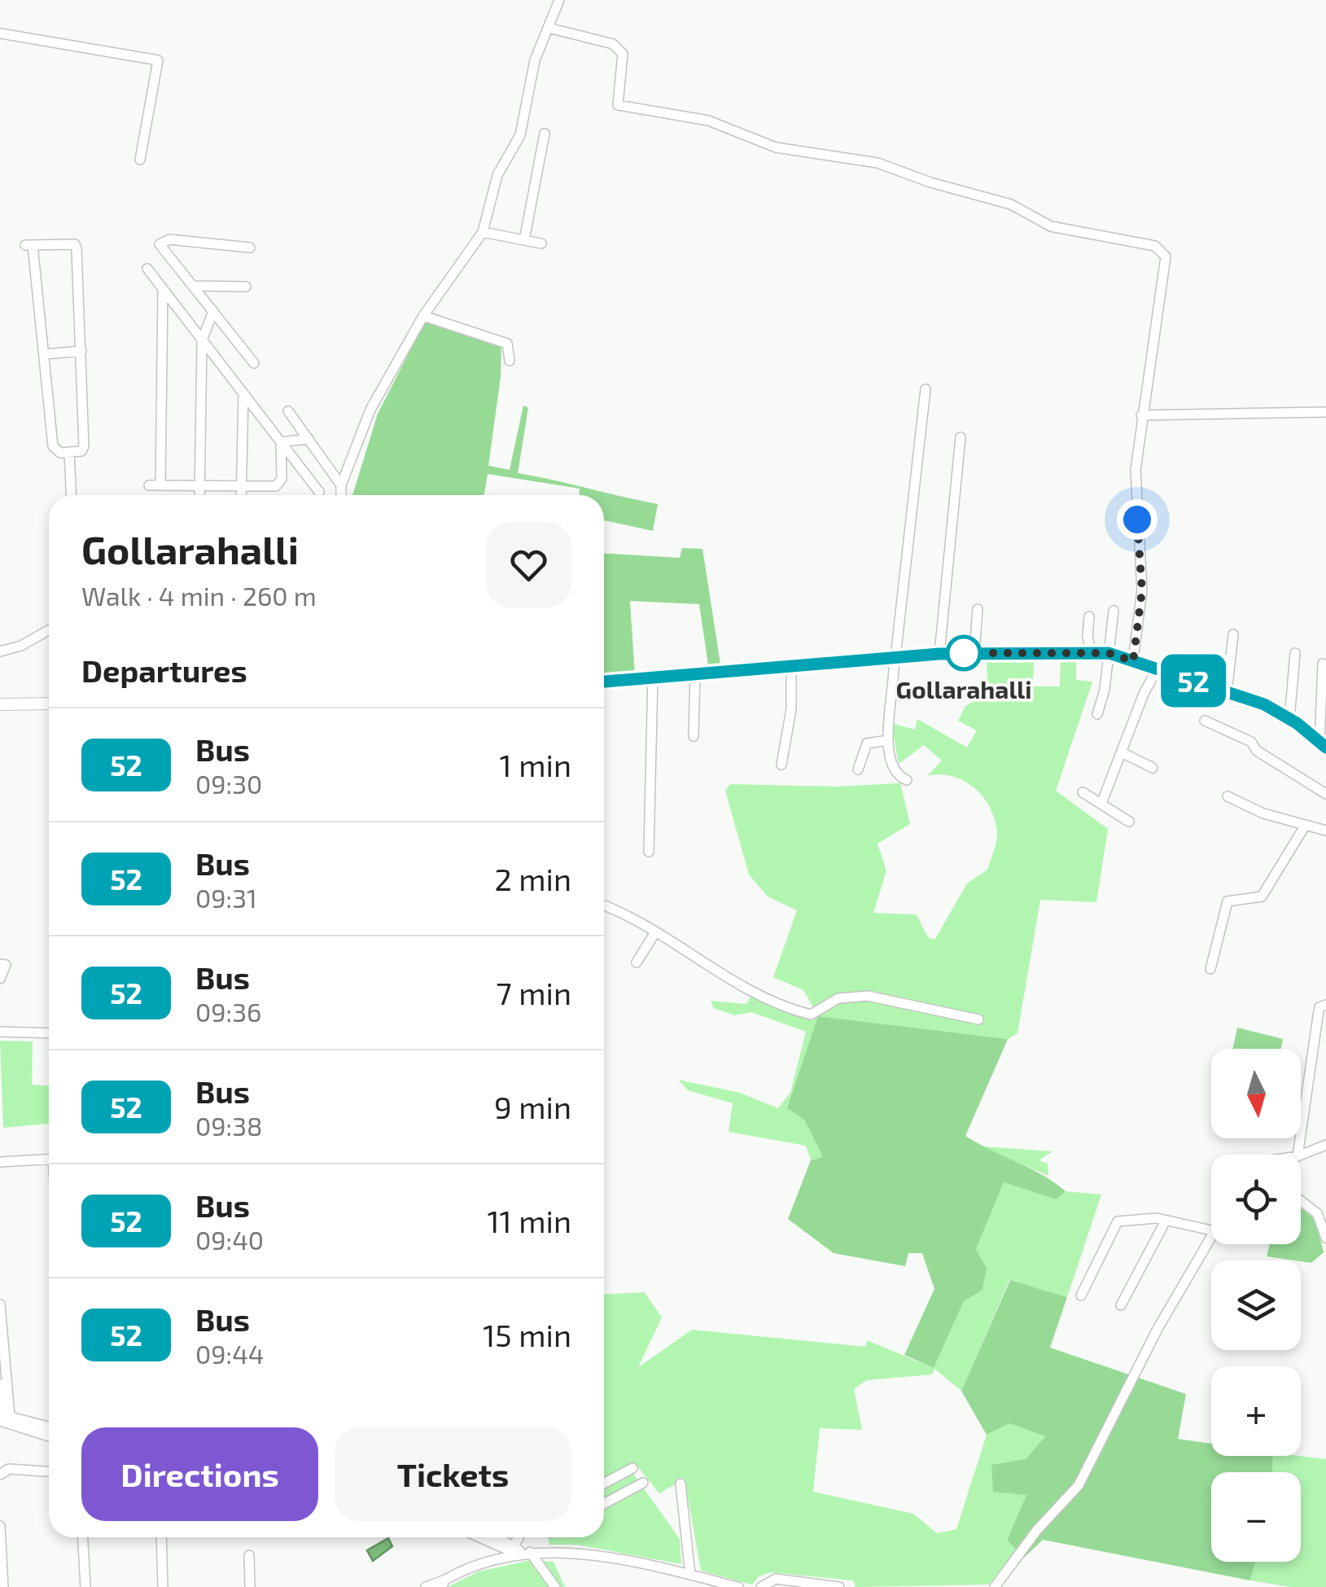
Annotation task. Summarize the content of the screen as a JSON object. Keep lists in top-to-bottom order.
{
  "places": ["Gollarahalli"],
  "lines": ["bus line 52"],
  "north": "bottom",
  "page": {
    "on_map": "52",
    "heading": [
      ["Gollarahalli", "Walk · 4 min · 260 m"],
      "Departures"
    ],
    "list": [
      {
        "mark": "52",
        "name": "Bus",
        "note": "09:30",
        "value": "1 min"
      },
      {
        "mark": "52",
        "name": "Bus",
        "note": "09:31",
        "value": "2 min"
      },
      {
        "mark": "52",
        "name": "Bus",
        "note": "09:36",
        "value": "7 min"
      },
      {
        "mark": "52",
        "name": "Bus",
        "note": "09:38",
        "value": "9 min"
      },
      {
        "mark": "52",
        "name": "Bus",
        "note": "09:40",
        "value": "11 min"
      },
      {
        "mark": "52",
        "name": "Bus",
        "note": "09:44",
        "value": "15 min"
      }
    ],
    "map_buttons": ["+", "−"],
    "buttons": ["Directions", "Tickets"]
  }
}
